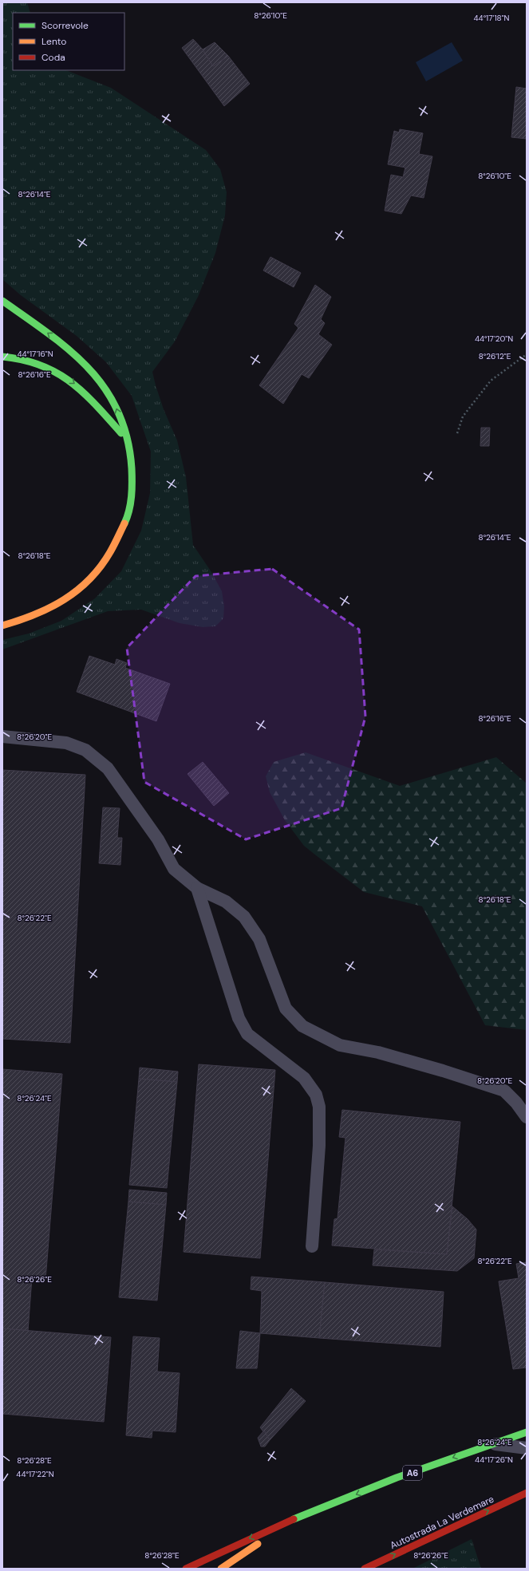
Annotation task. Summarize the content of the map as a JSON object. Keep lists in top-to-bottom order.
{
  "streets": {
    "highway": ["A6", "Autostrada La Verdemare"]
  },
  "legend": ["Scorrevole", "Lento", "Coda"],
  "coordinates": [
    "8°26'10\"E",
    "44°17'18\"N",
    "8°26'14\"E",
    "44°17'20\"N",
    "44°17'16\"N",
    "8°26'12\"E",
    "8°26'16\"E",
    "8°26'18\"E",
    "8°26'20\"E",
    "8°26'22\"E",
    "8°26'24\"E",
    "8°26'26\"E",
    "44°17'26\"N",
    "8°26'28\"E",
    "44°17'22\"N"
  ]
}
